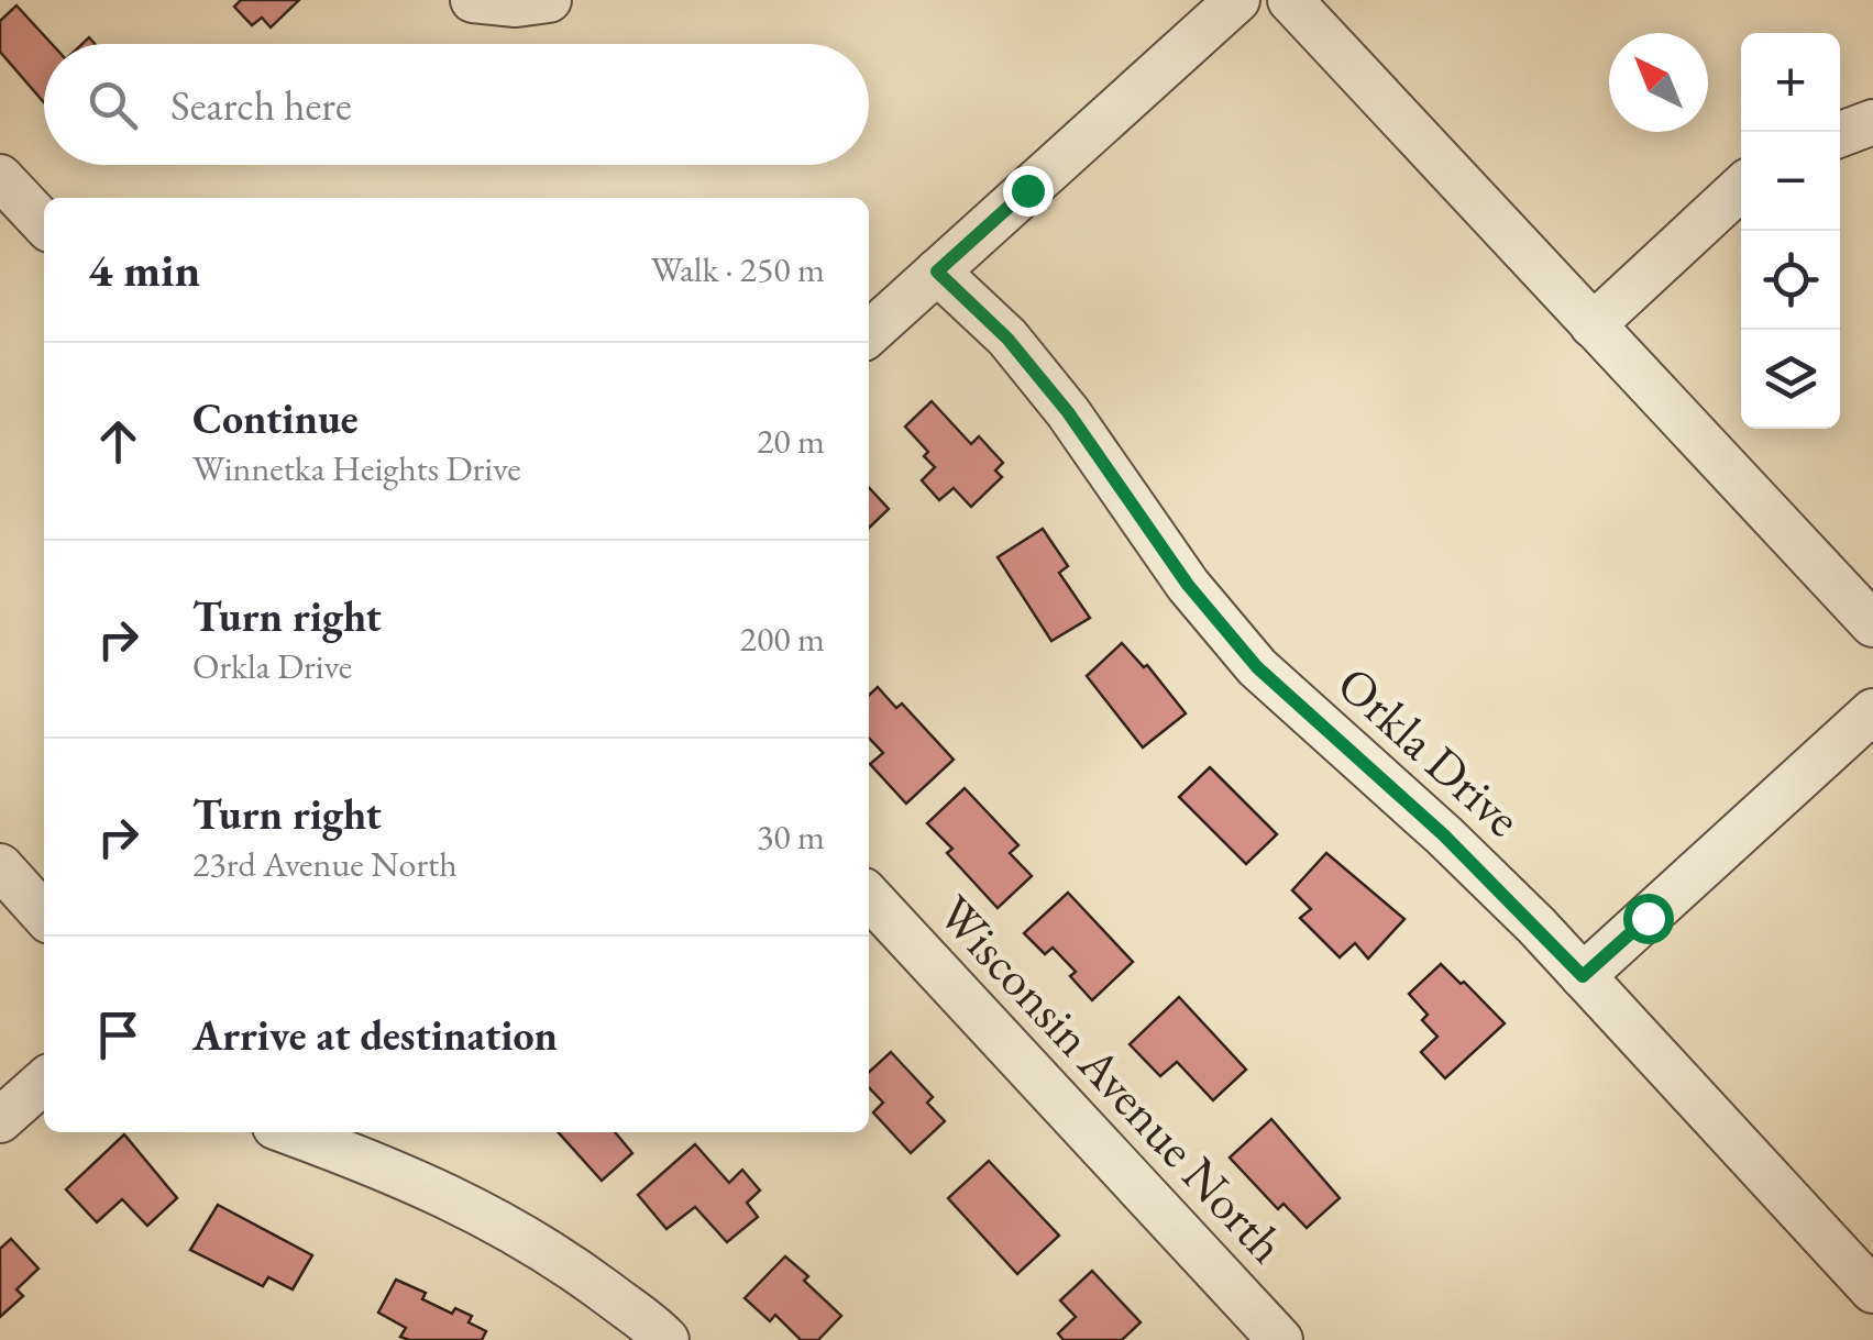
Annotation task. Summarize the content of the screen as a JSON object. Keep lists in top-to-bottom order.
{
  "streets": {
    "street": ["Orkla Drive", "Wisconsin Avenue North"]
  },
  "north": "top left",
  "page": {
    "map_buttons": ["+", "−"],
    "search": "Search here",
    "heading": ["4 min", "Walk · 250 m"],
    "list": [
      ["Continue", "Winnetka Heights Drive", "20 m"],
      ["Turn right", "Orkla Drive", "200 m"],
      ["Turn right", "23rd Avenue North", "30 m"],
      "Arrive at destination"
    ]
  }
}
